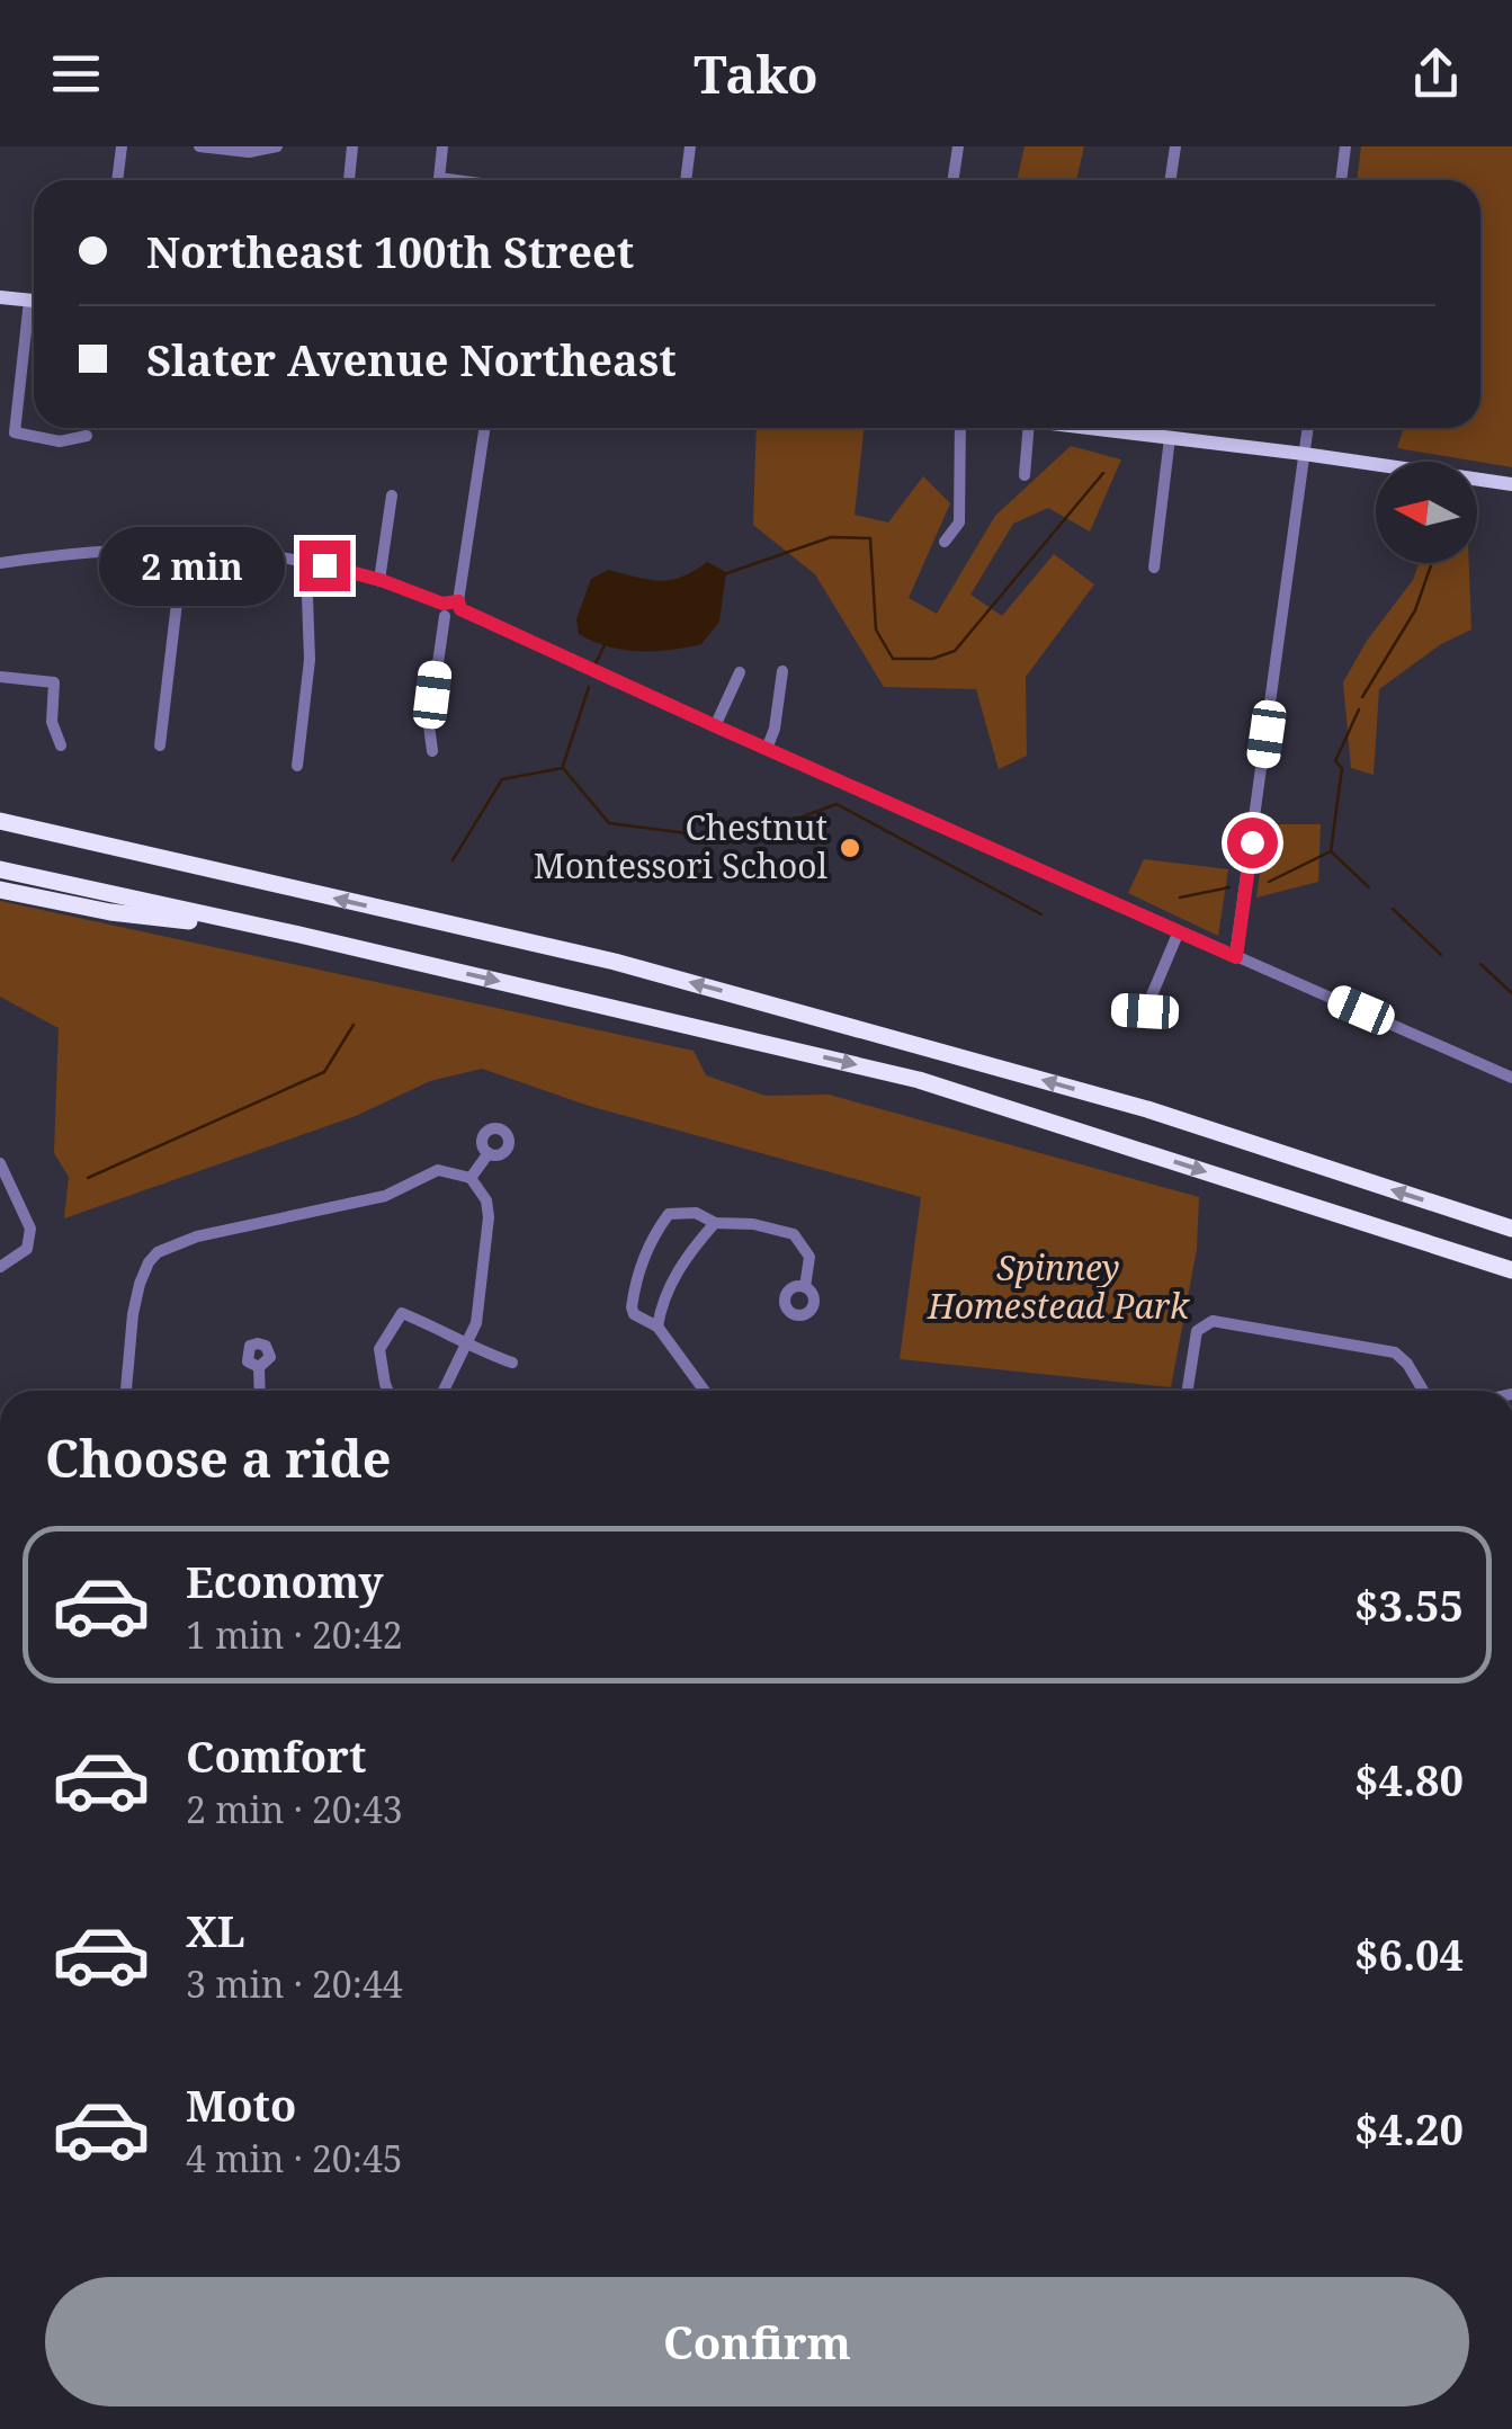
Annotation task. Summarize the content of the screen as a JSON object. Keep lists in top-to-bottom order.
{
  "parks": ["Spinney Homestead Park"],
  "places": ["Chestnut Montessori School"],
  "north": "left",
  "page": {
    "header": "Tako",
    "banner": ["Northeast 100th Street", "Slater Avenue Northeast"],
    "bubble": "2 min",
    "heading": "Choose a ride",
    "list": [
      {
        "name": "Economy",
        "note": "1 min · 20:42",
        "value": "$3.55"
      },
      {
        "name": "Comfort",
        "note": "2 min · 20:43",
        "value": "$4.80"
      },
      {
        "name": "XL",
        "note": "3 min · 20:44",
        "value": "$6.04"
      },
      {
        "name": "Moto",
        "note": "4 min · 20:45",
        "value": "$4.20"
      }
    ],
    "buttons": "Confirm"
  }
}
